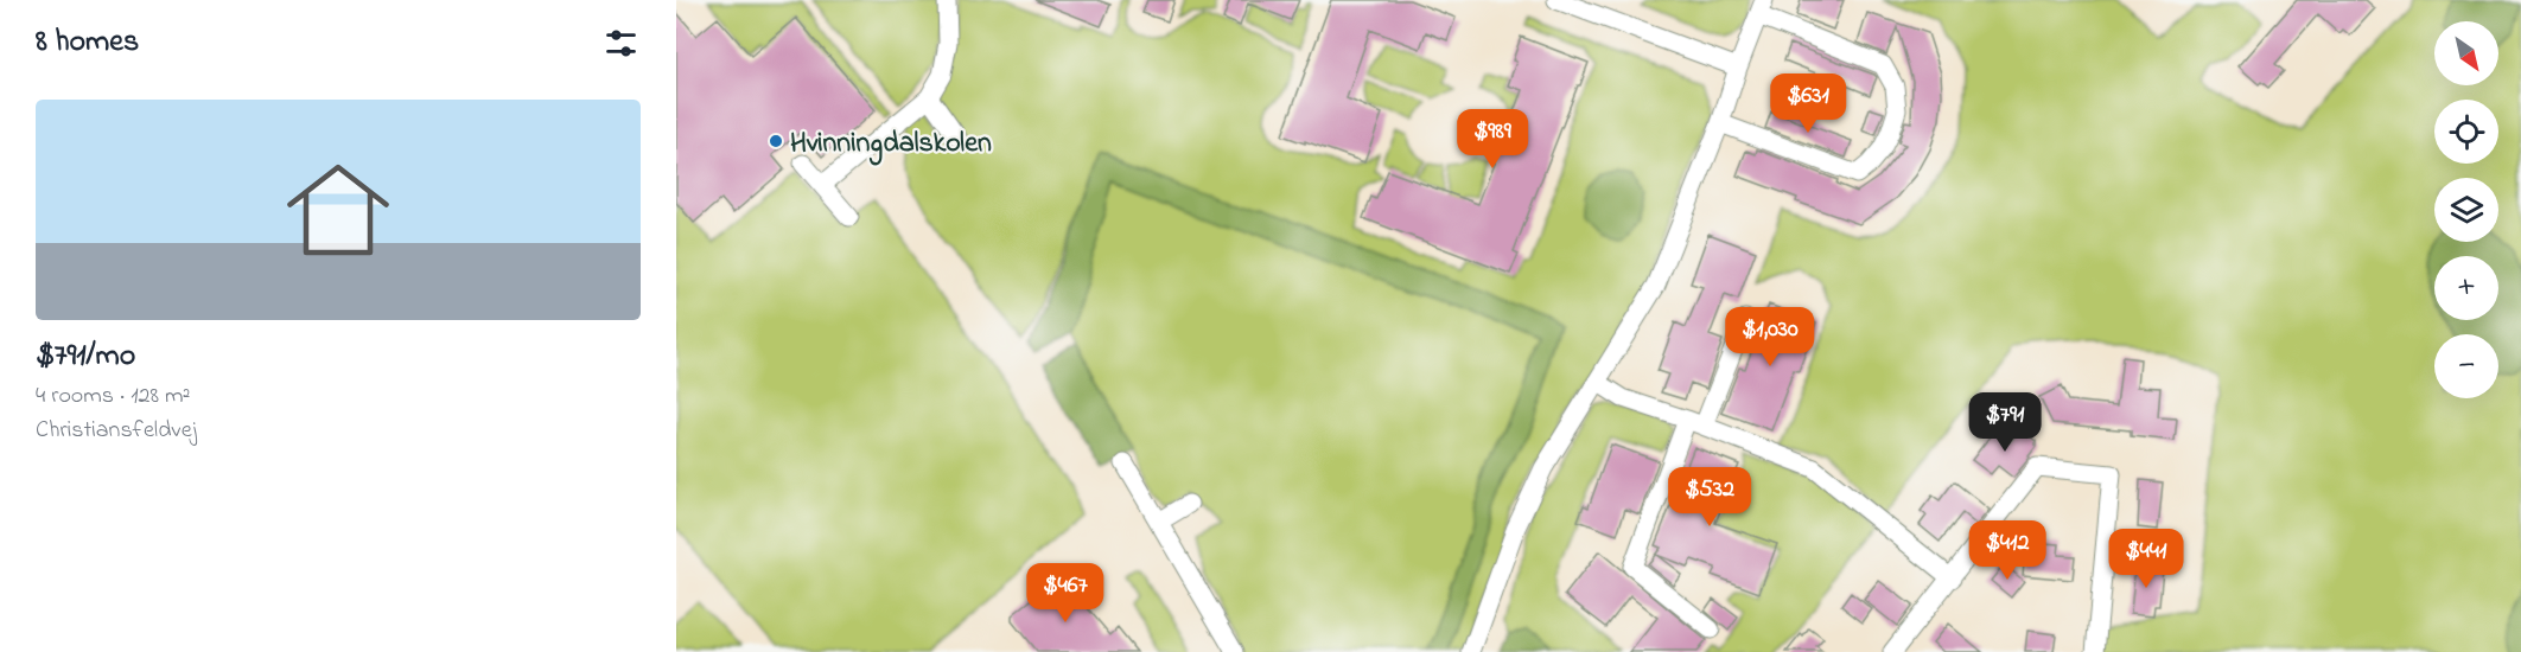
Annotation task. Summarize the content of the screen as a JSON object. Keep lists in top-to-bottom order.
{
  "places": ["Hvinningdalskolen"],
  "north": "bottom right",
  "page": {
    "heading": "8 homes",
    "map_buttons": ["+", "−"],
    "price": [
      "$631",
      "$989",
      "$1,030",
      "$791",
      "$532",
      "$412",
      "$441",
      "$467"
    ],
    "list": [
      {
        "name": "$791/mo",
        "note": "4 rooms · 128 m² · Christiansfeldvej"
      }
    ]
  }
}
